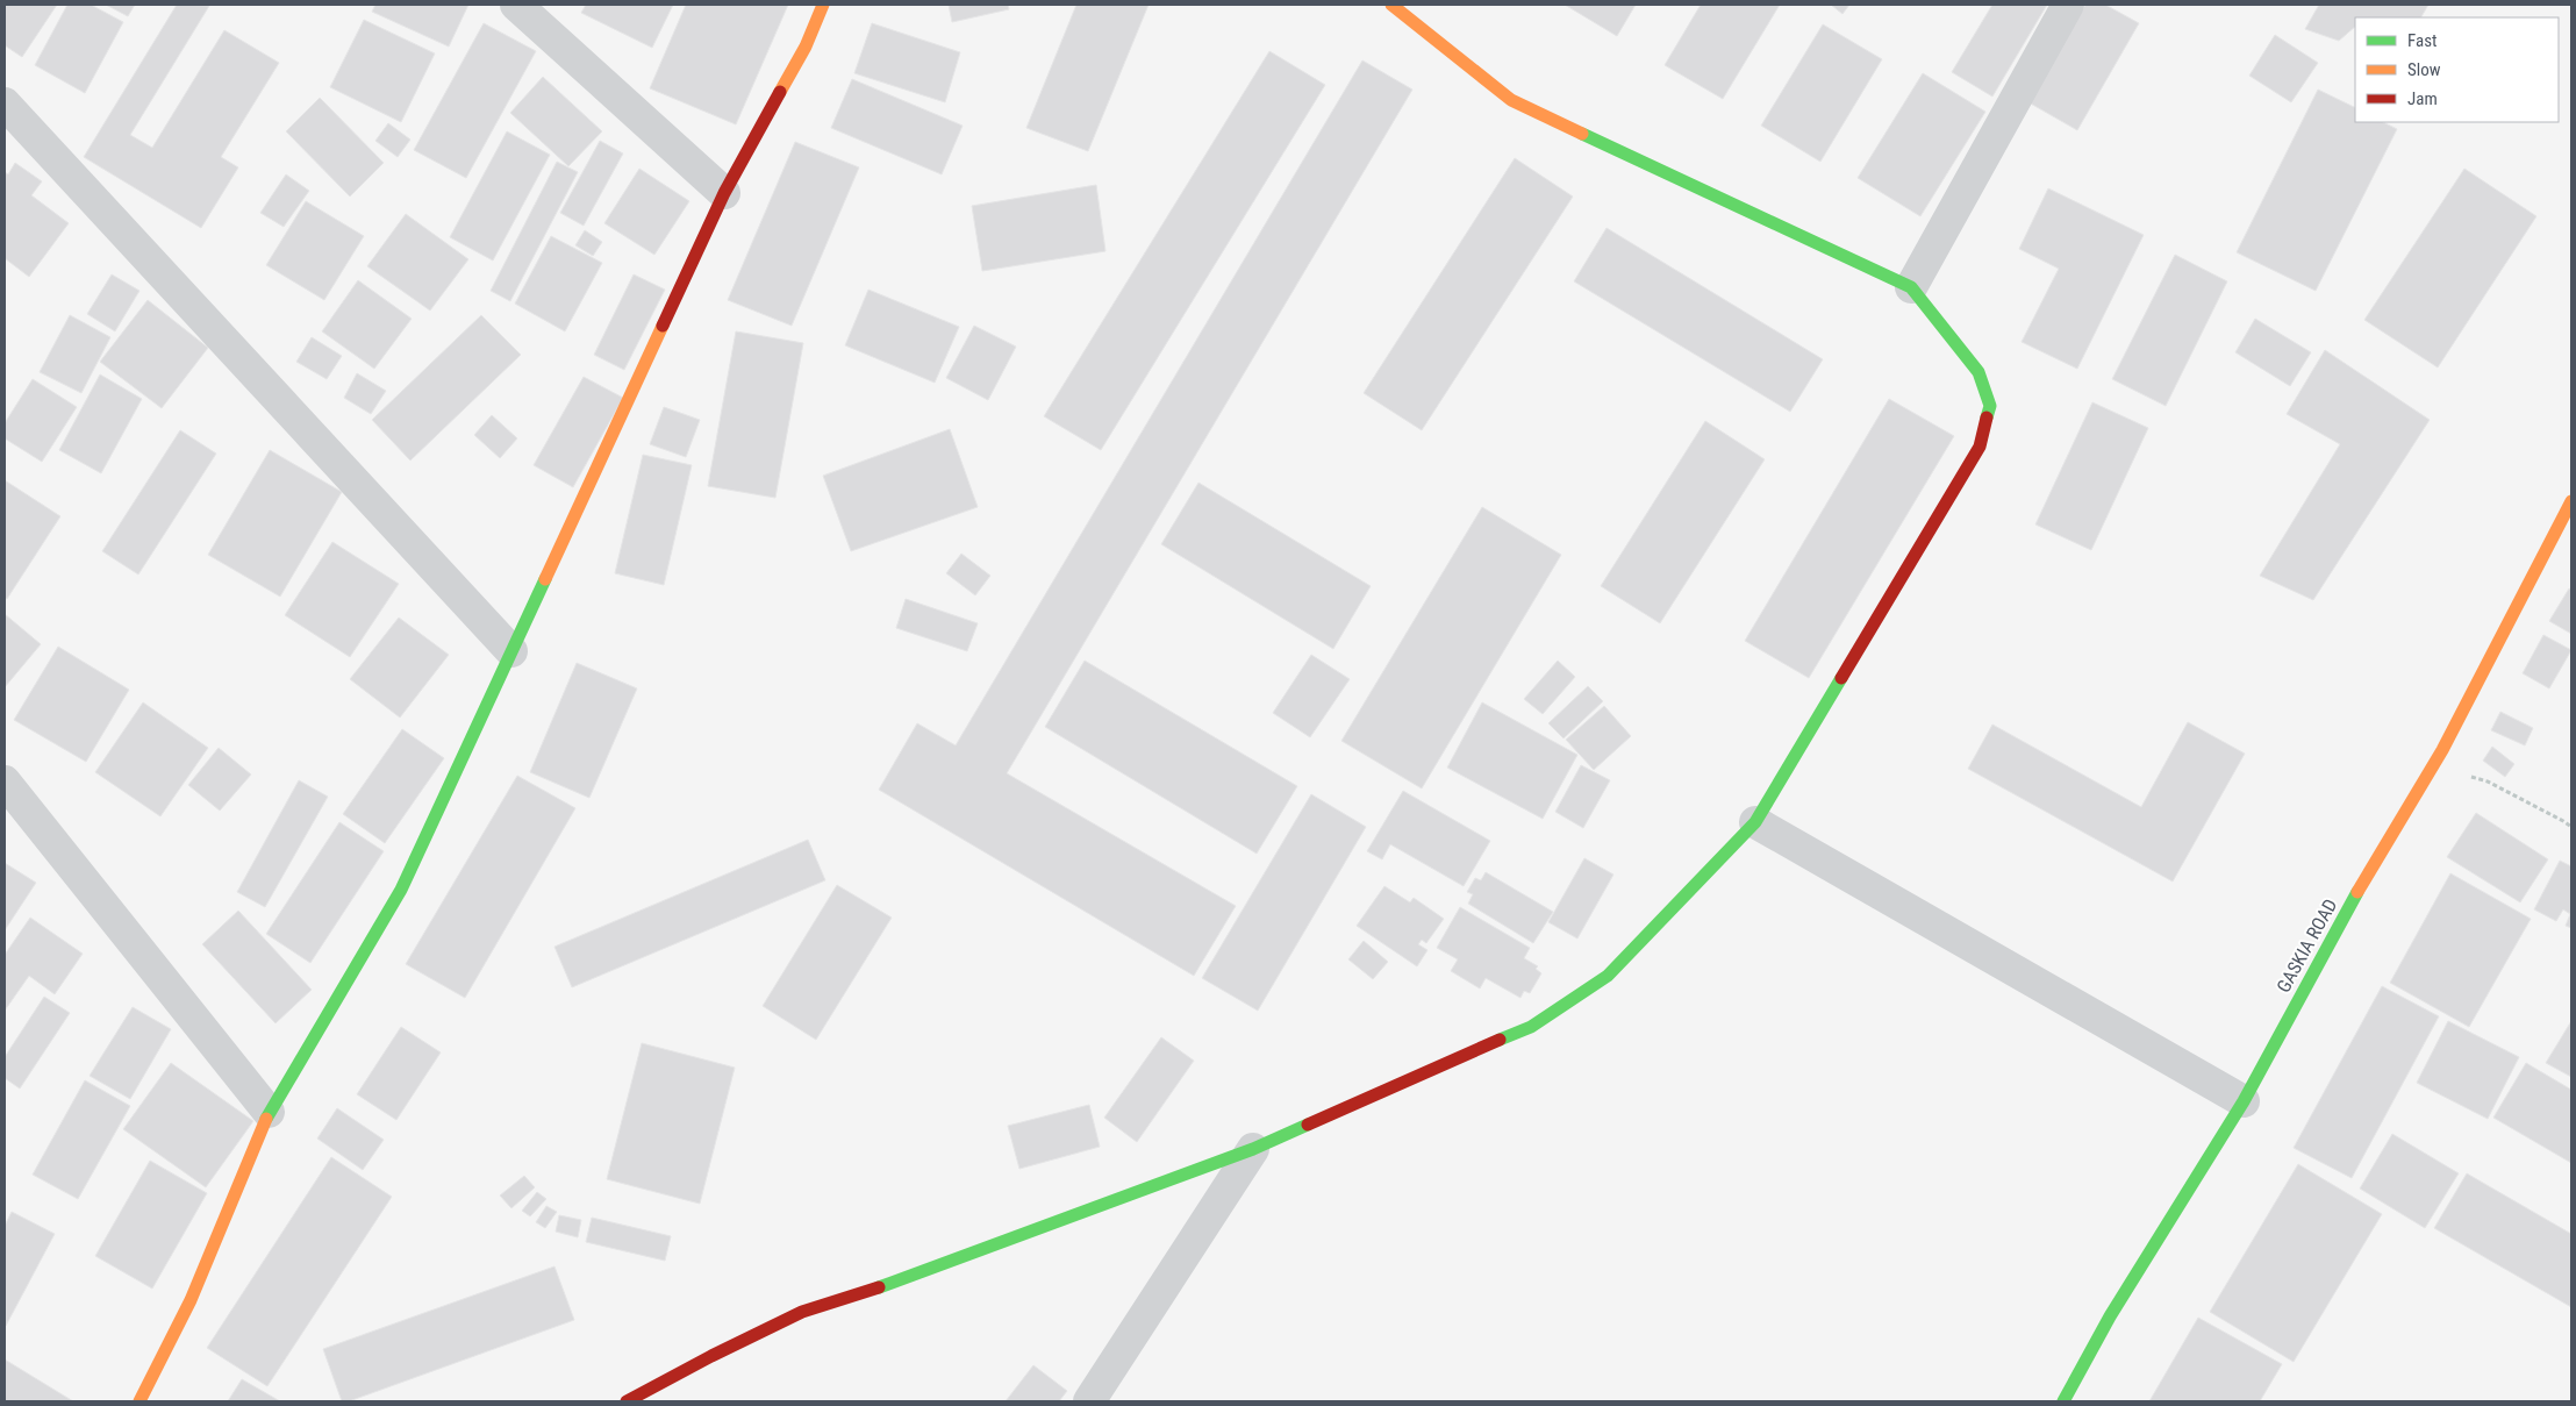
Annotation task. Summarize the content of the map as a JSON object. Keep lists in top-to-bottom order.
{
  "streets": {
    "street": ["GASKIA ROAD"]
  },
  "legend": ["Fast", "Slow", "Jam"]
}
